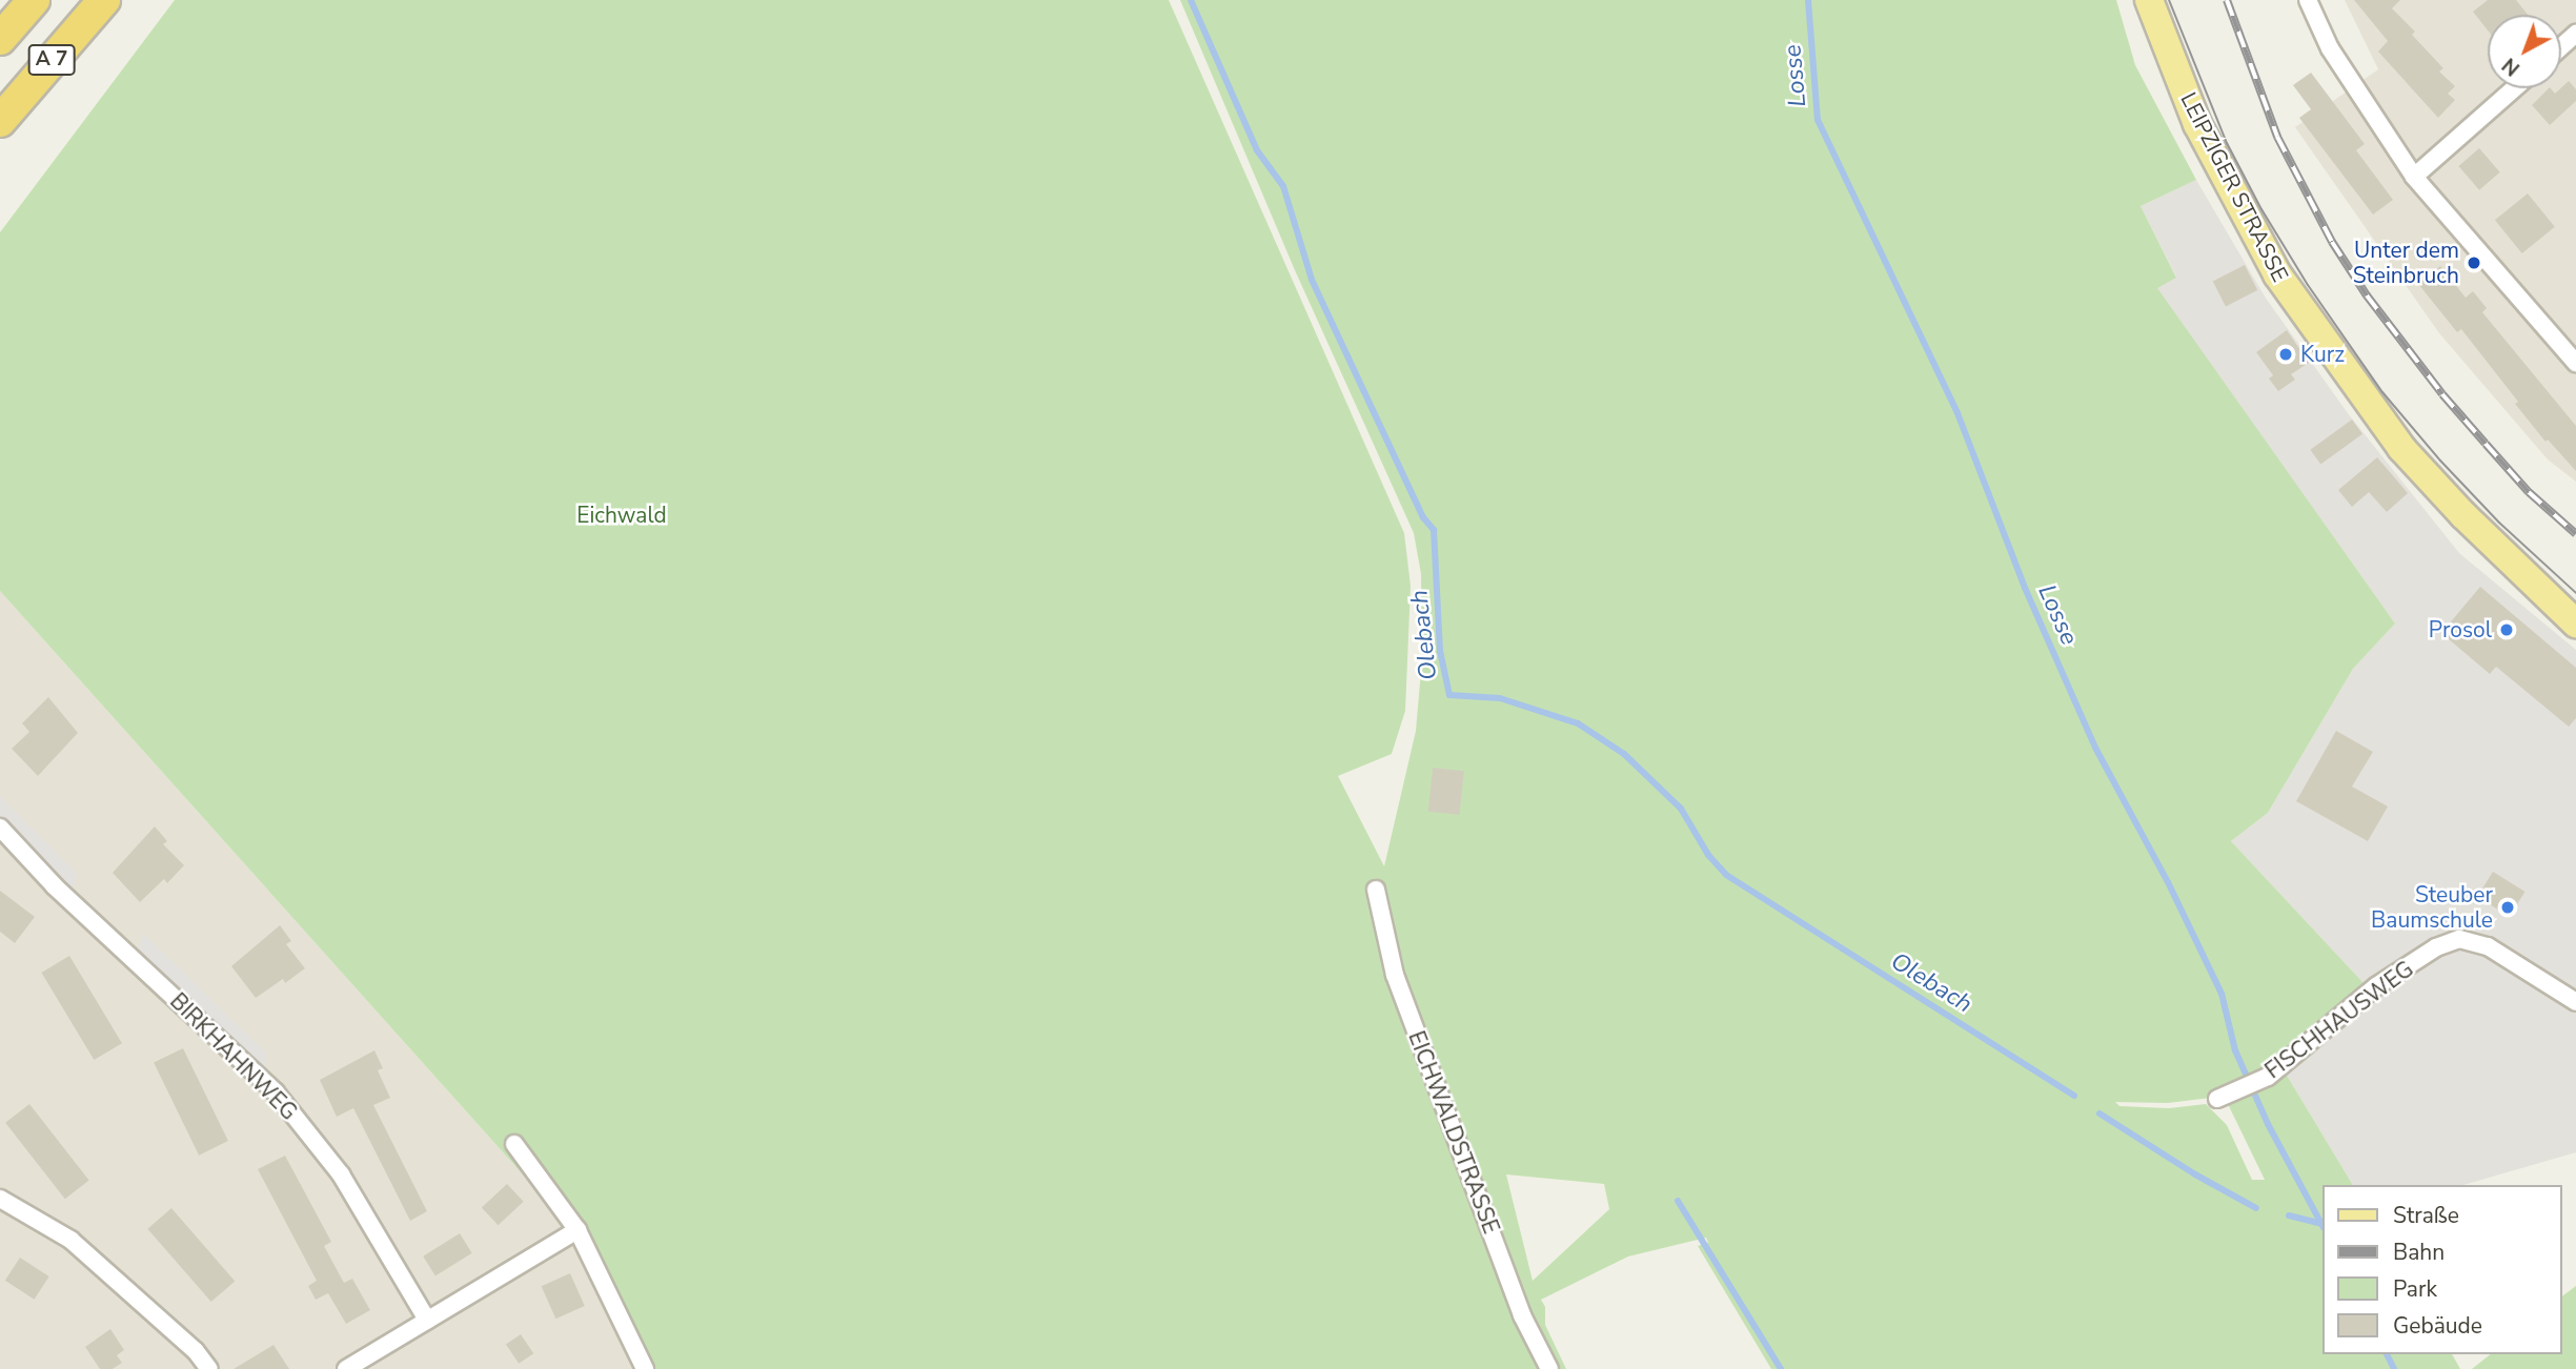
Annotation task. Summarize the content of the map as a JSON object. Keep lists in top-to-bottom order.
{
  "streets": {
    "highway": ["A 7"],
    "main road": ["LEIPZIGER STRASSE"],
    "street": ["FISCHHAUSWEG", "BIRKHAHNWEG", "EICHWALDSTRASSE"]
  },
  "water": ["Losse", "Olebach"],
  "parks": ["Eichwald"],
  "places": [
    "Unter dem Steinbruch",
    "Kurz",
    "Prosol",
    "Steuber Baumschule"
  ],
  "legend": [
    "Straße",
    "Bahn",
    "Park",
    "Gebäude"
  ],
  "north": "bottom left"
}
